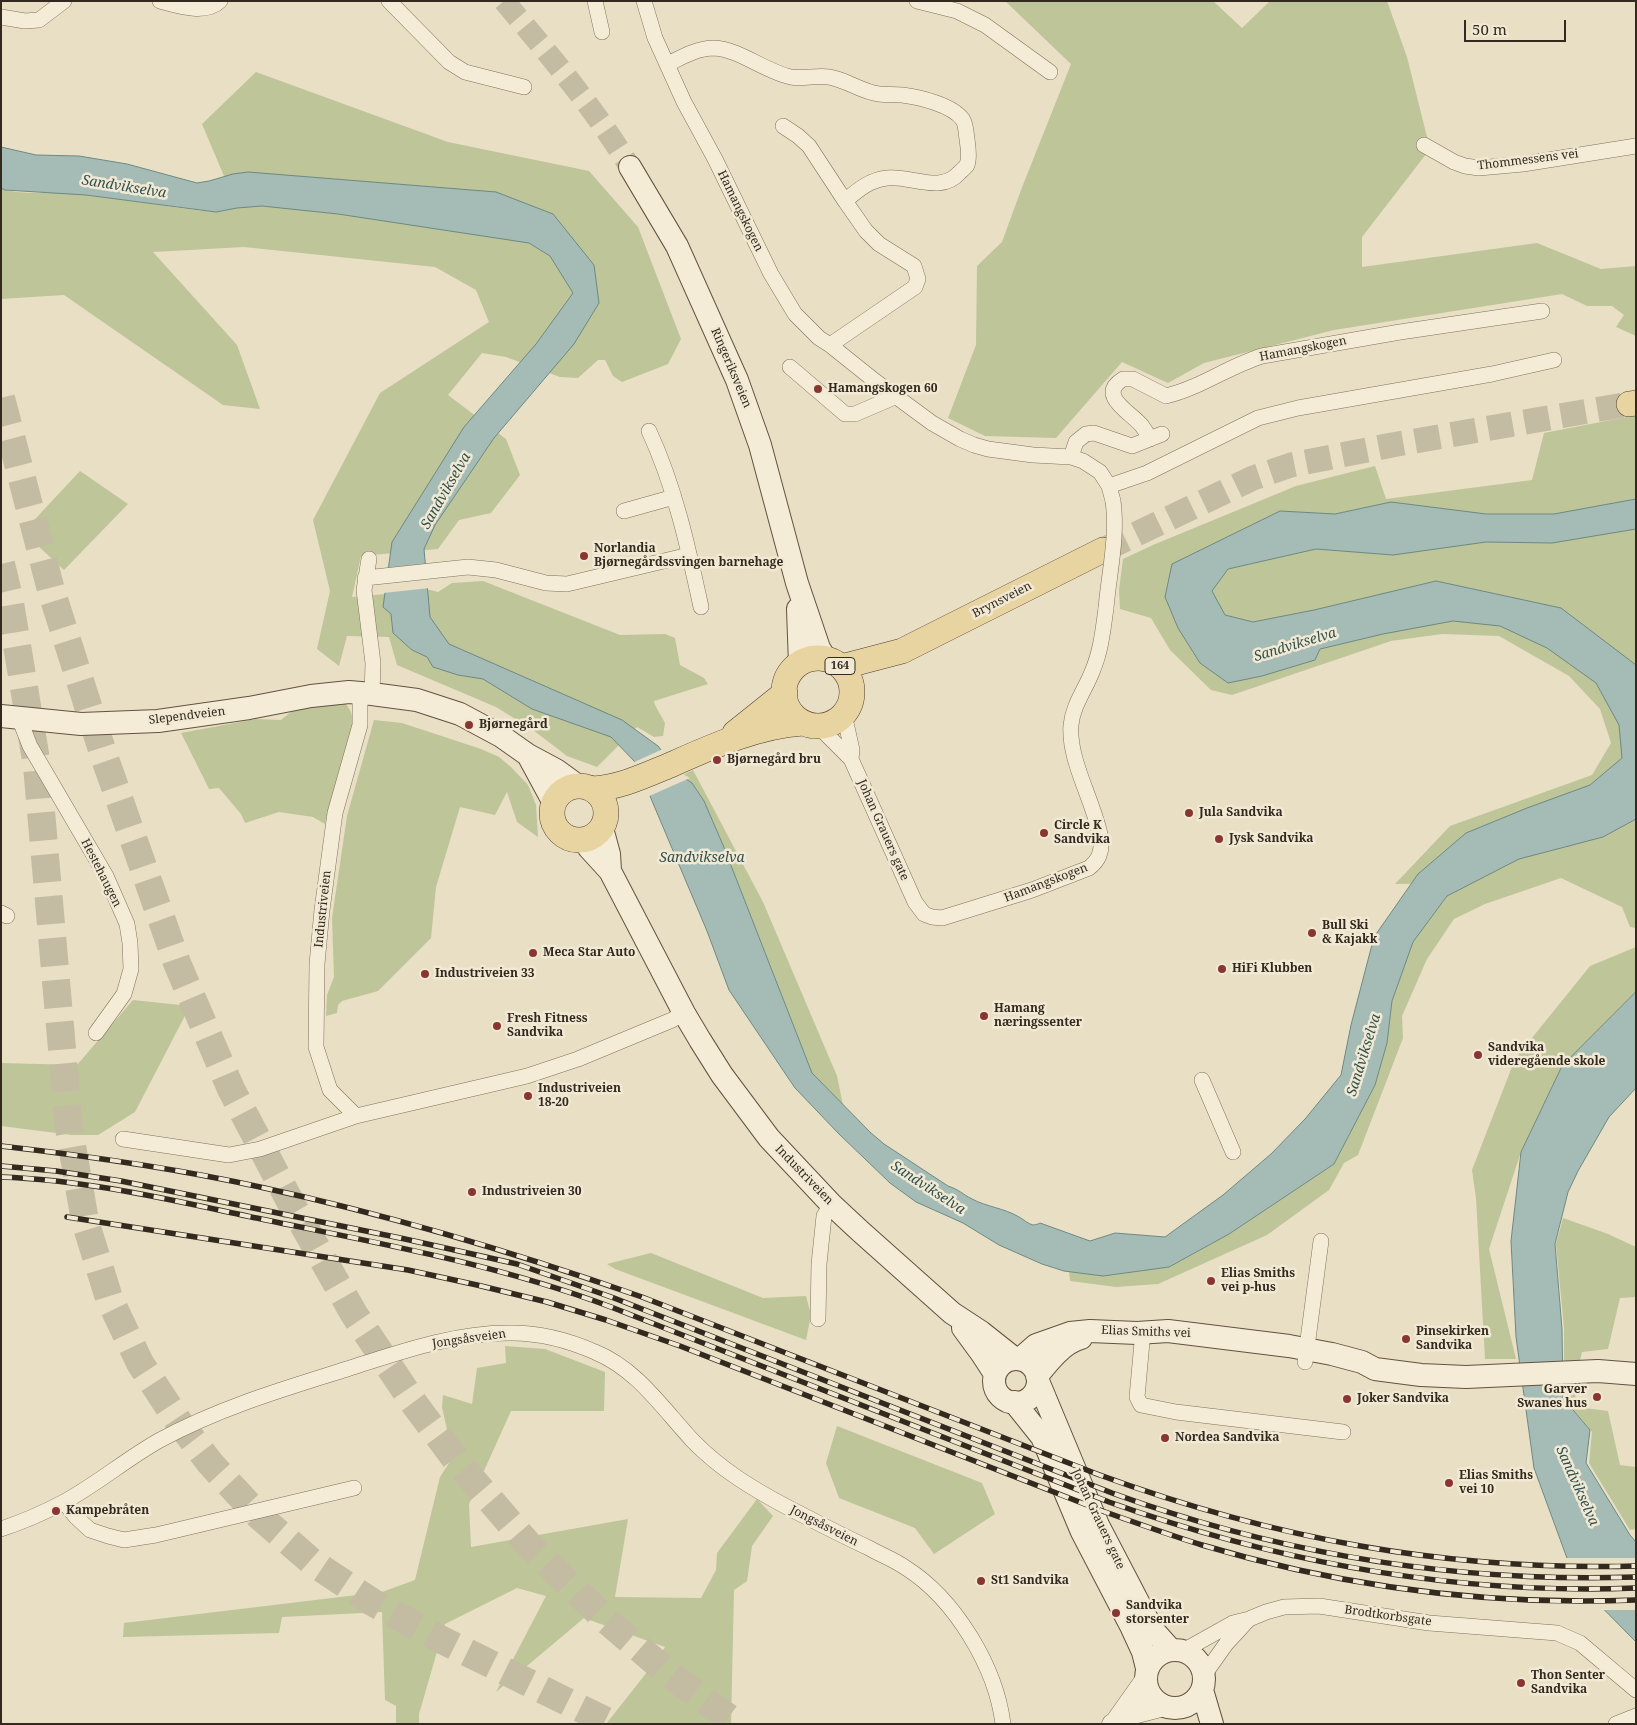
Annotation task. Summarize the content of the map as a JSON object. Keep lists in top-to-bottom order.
{
  "streets": {
    "main road": [
      "Ringeriksveien",
      "Brynsveien",
      "164",
      "Slependveien",
      "Johan Grauers gate",
      "Industriveien",
      "Elias Smiths vei"
    ],
    "street": [
      "Thommessens vei",
      "Hamangskogen",
      "Hestehaugen",
      "Jongsåsveien",
      "Brodtkorbsgate"
    ]
  },
  "crossings": [
    ["Hamangskogen", "Johan Grauers gate"],
    ["Ringeriksveien", "Brynsveien"],
    ["Ringeriksveien", "164"],
    ["Ringeriksveien", "Johan Grauers gate"],
    ["Brynsveien", "164"],
    ["Brynsveien", "Johan Grauers gate"],
    ["164", "Johan Grauers gate"],
    ["164", "Industriveien"],
    ["Slependveien", "Hestehaugen"],
    ["Slependveien", "Industriveien"],
    ["Johan Grauers gate", "Industriveien"],
    ["Johan Grauers gate", "Elias Smiths vei"],
    ["Johan Grauers gate", "Brodtkorbsgate"],
    ["Industriveien", "Elias Smiths vei"]
  ],
  "water": ["Sandvikselva"],
  "places": [
    "Hamangskogen 60",
    "Norlandia Bjørnegårdssvingen barnehage",
    "Bjørnegård",
    "Bjørnegård bru",
    "Jula Sandvika",
    "Circle K Sandvika",
    "Jysk Sandvika",
    "Bull Ski & Kajakk",
    "Meca Star Auto",
    "HiFi Klubben",
    "Industriveien 33",
    "Hamang næringssenter",
    "Fresh Fitness Sandvika",
    "Sandvika videregående skole",
    "Industriveien 18-20",
    "Industriveien 30",
    "Elias Smiths vei p-hus",
    "Pinsekirken Sandvika",
    "Garver Swanes hus",
    "Joker Sandvika",
    "Nordea Sandvika",
    "Elias Smiths vei 10",
    "Kampebråten",
    "St1 Sandvika",
    "Sandvika storsenter",
    "Thon Senter Sandvika"
  ],
  "scale_bar": "50 m"
}
